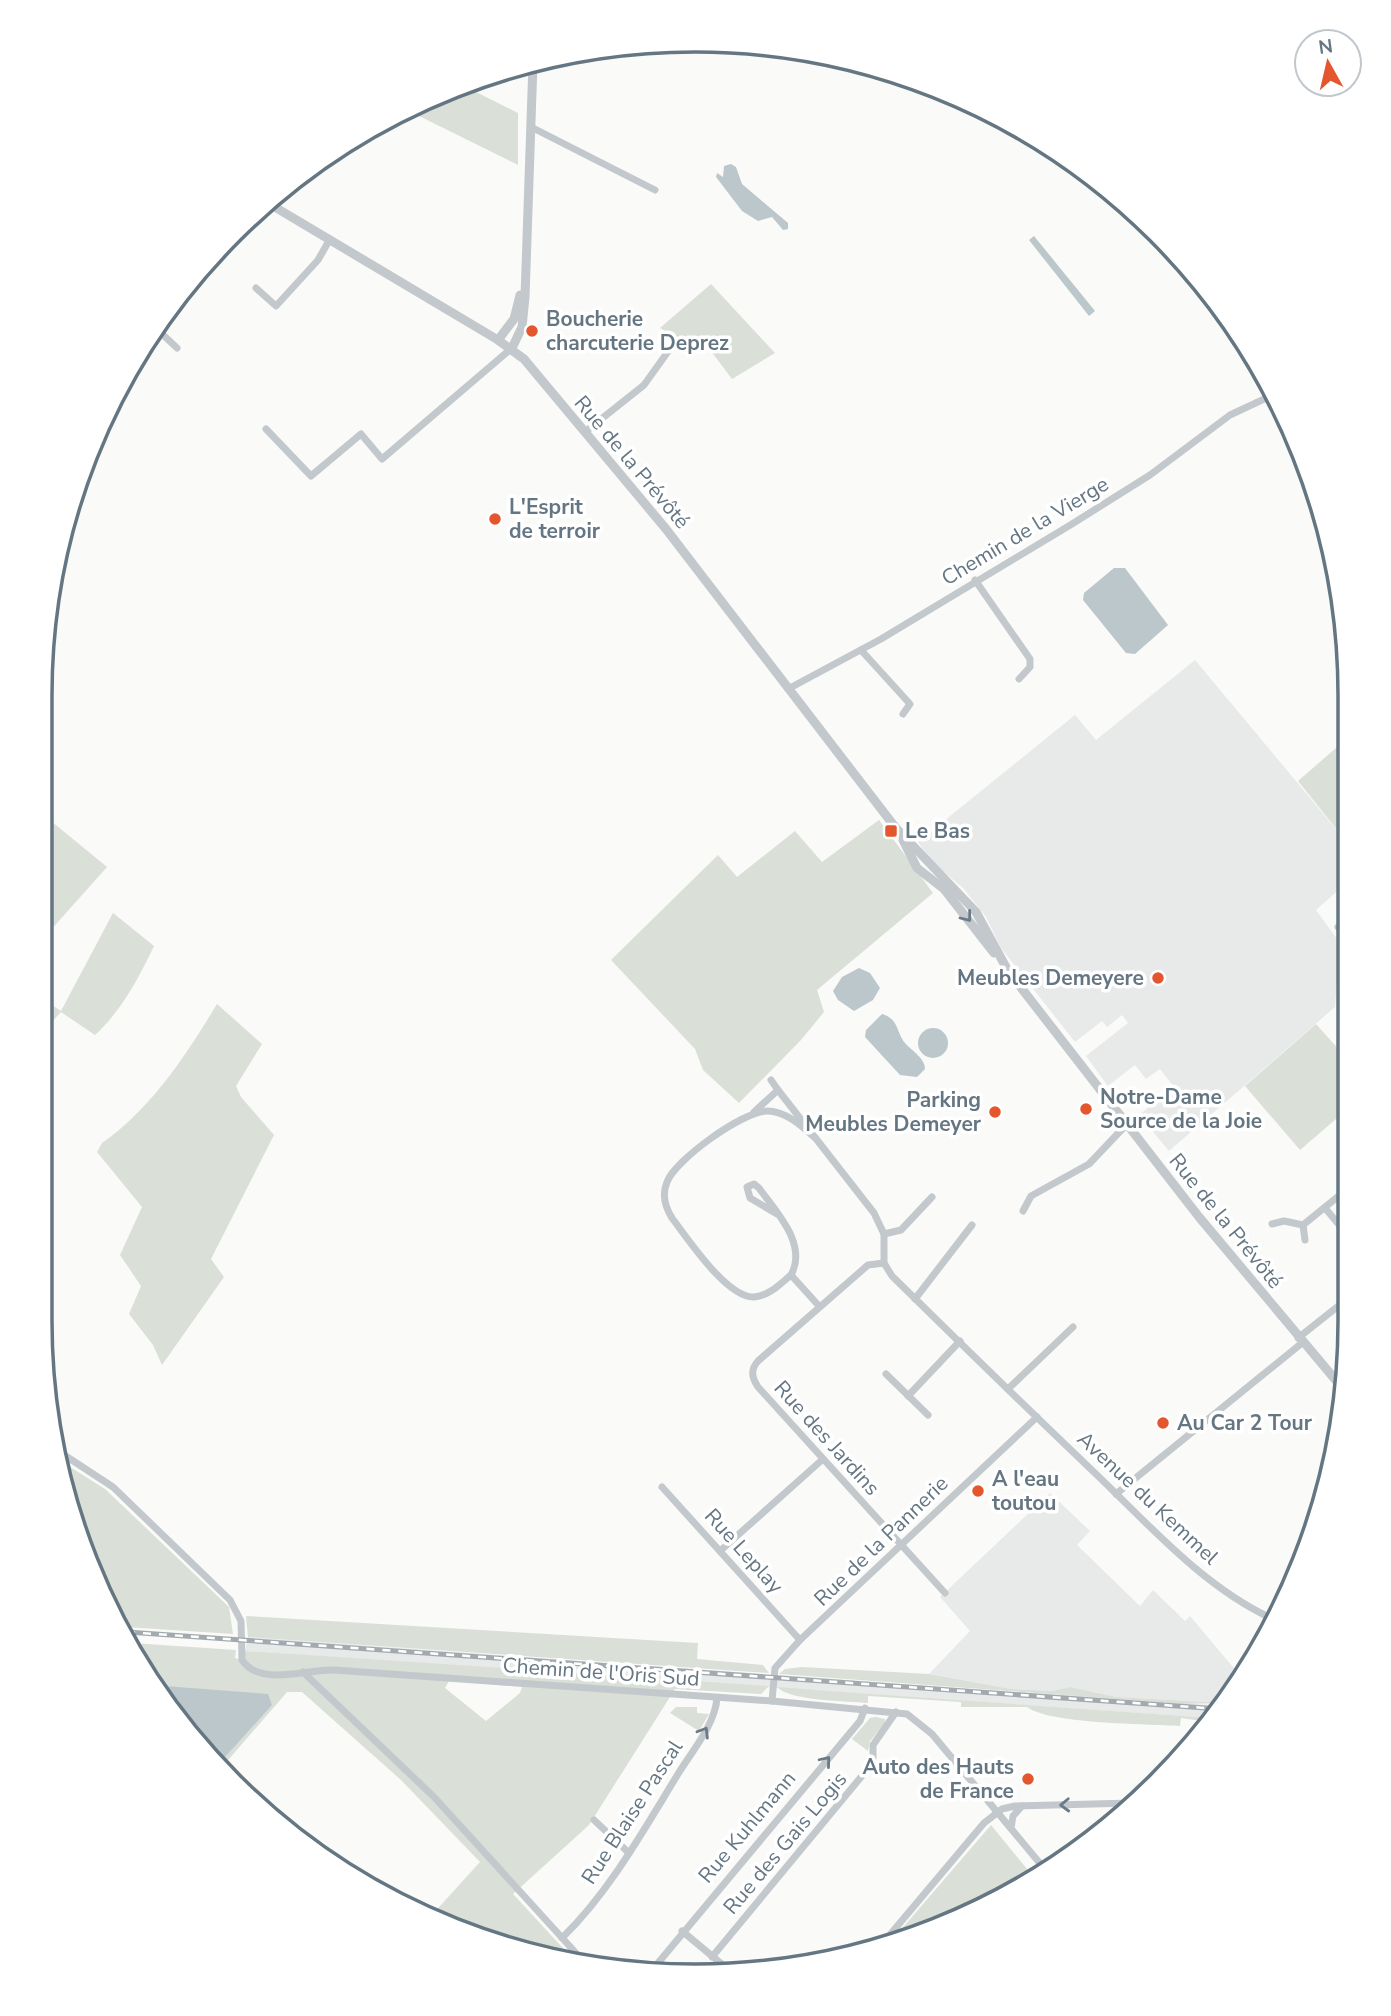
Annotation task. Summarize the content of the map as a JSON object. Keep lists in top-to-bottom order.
{
  "streets": {
    "street": [
      "Rue de la Prévôté",
      "Chemin de la Vierge",
      "Rue des Jardins",
      "Avenue du Kemmel",
      "Rue de la Pannerie",
      "Rue Leplay",
      "Chemin de l'Oris Sud",
      "Rue Blaise Pascal",
      "Rue Kuhlmann",
      "Rue des Gais Logis"
    ]
  },
  "crossings": [
    ["Rue de la Prévôté", "Chemin de la Vierge"],
    ["Rue des Jardins", "Rue de la Pannerie"],
    ["Avenue du Kemmel", "Rue de la Pannerie"],
    ["Rue de la Pannerie", "Rue Leplay"],
    ["Rue de la Pannerie", "Chemin de l'Oris Sud"],
    ["Chemin de l'Oris Sud", "Rue Blaise Pascal"],
    ["Chemin de l'Oris Sud", "Rue Kuhlmann"],
    ["Chemin de l'Oris Sud", "Rue des Gais Logis"]
  ],
  "one_way": ["Rue Blaise Pascal", "Rue Kuhlmann"],
  "places": {
    "other": [
      "Boucherie charcuterie Deprez",
      "L'Esprit de terroir",
      "Meubles Demeyere",
      "Notre-Dame Source de la Joie",
      "Parking Meubles Demeyer",
      "Au Car 2 Tour",
      "A l'eau toutou",
      "Auto des Hauts de France"
    ],
    "transit": ["Le Bas"]
  },
  "north": "top"
}
